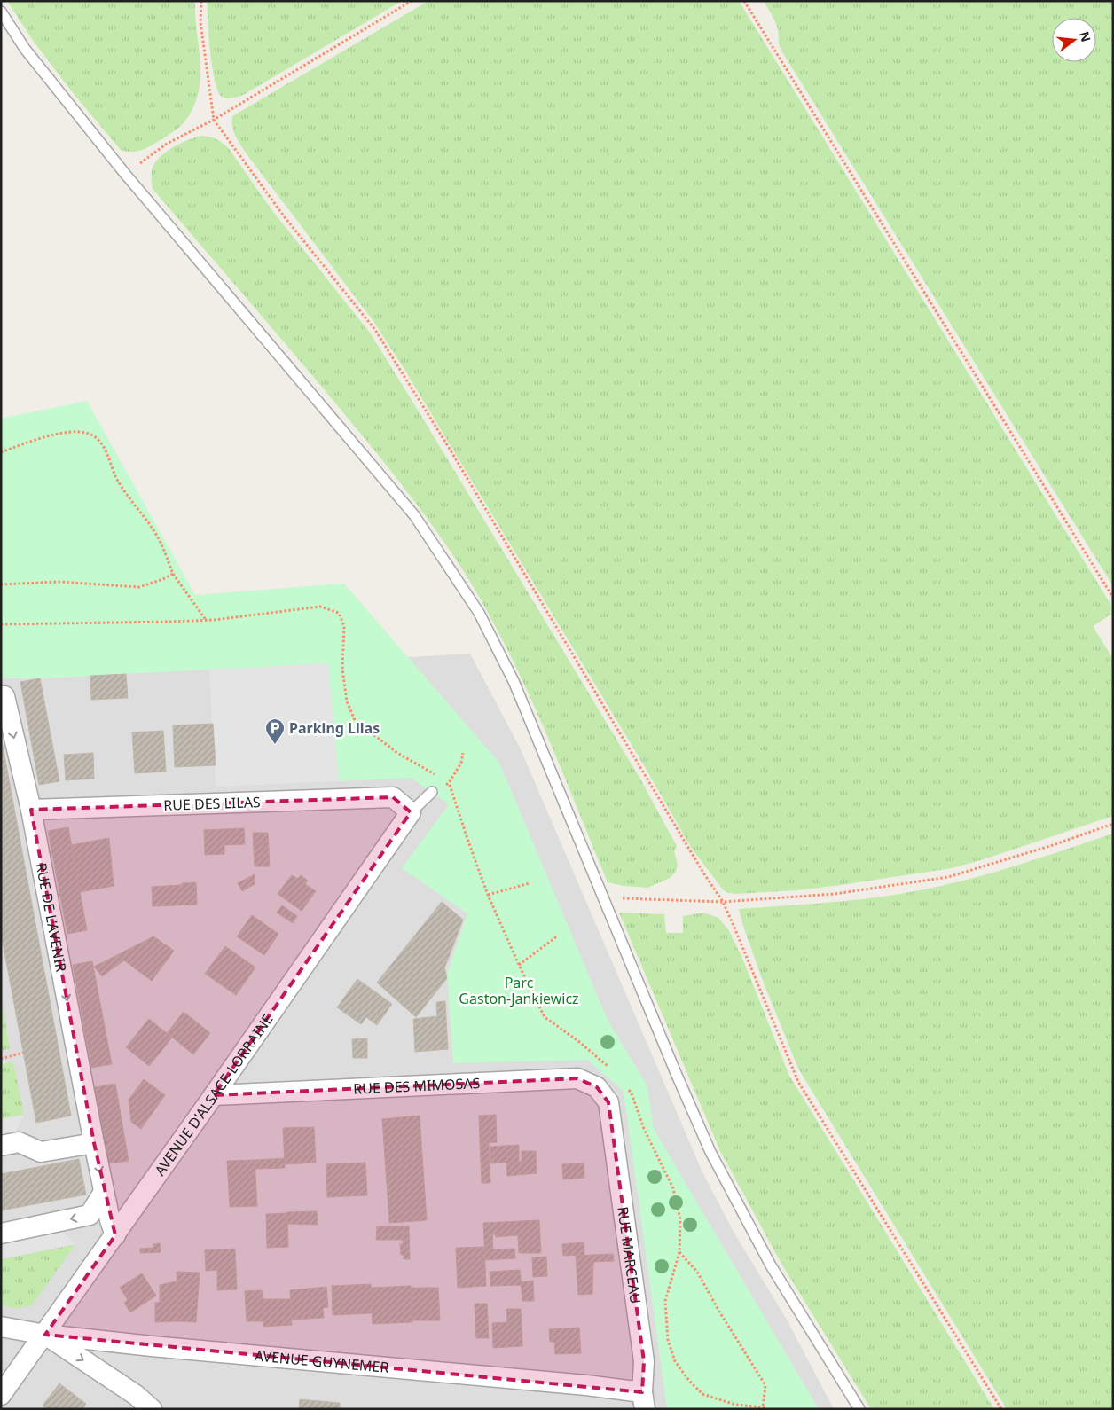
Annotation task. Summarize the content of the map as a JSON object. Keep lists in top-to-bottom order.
{
  "streets": {
    "street": [
      "RUE DES LILAS",
      "RUE DE L'AVENIR",
      "RUE DES MIMOSAS",
      "AVENUE D'ALSACE-LORRAINE",
      "RUE MARCEAU",
      "AVENUE GUYNEMER"
    ]
  },
  "crossings": [
    ["RUE DES LILAS", "RUE DE L'AVENIR"],
    ["RUE DES LILAS", "AVENUE D'ALSACE-LORRAINE"],
    ["RUE DE L'AVENIR", "AVENUE D'ALSACE-LORRAINE"],
    ["RUE DES MIMOSAS", "AVENUE D'ALSACE-LORRAINE"],
    ["RUE DES MIMOSAS", "RUE MARCEAU"],
    ["AVENUE D'ALSACE-LORRAINE", "AVENUE GUYNEMER"],
    ["RUE MARCEAU", "AVENUE GUYNEMER"]
  ],
  "one_way": ["RUE DE L'AVENIR"],
  "parks": ["Parc Gaston-Jankiewicz"],
  "places": {
    "parking": ["Parking Lilas"]
  },
  "north": "right"
}
